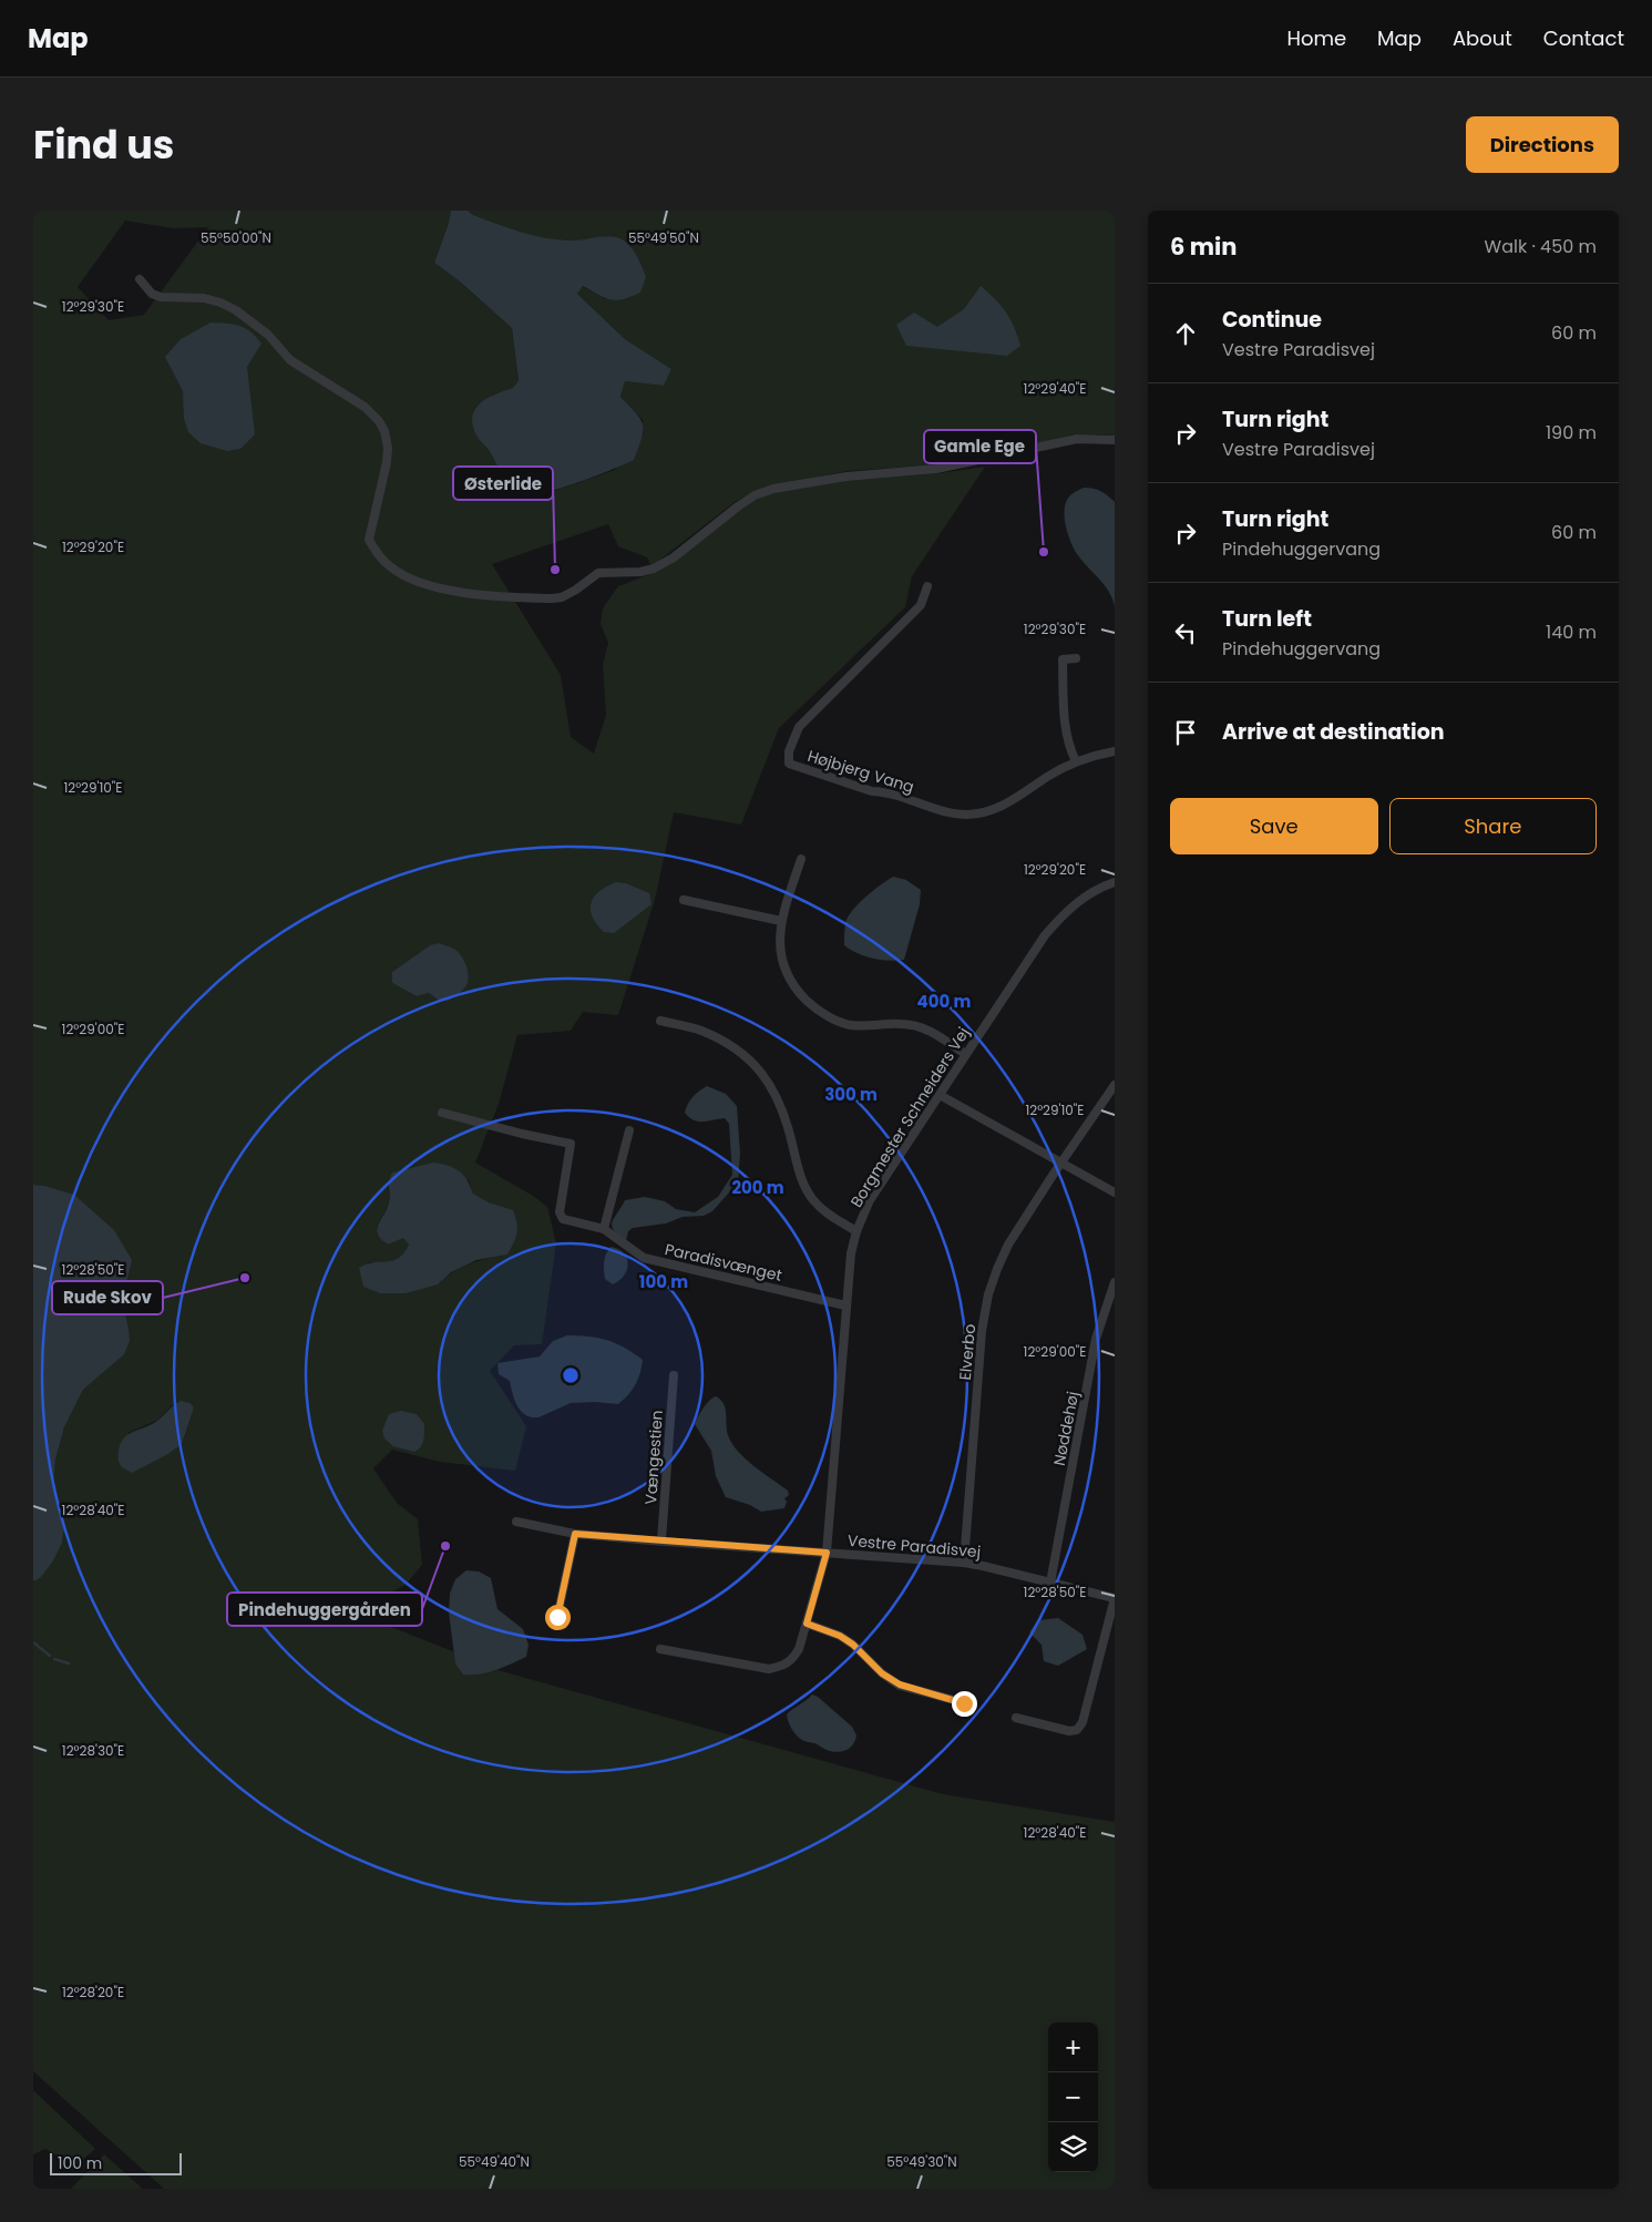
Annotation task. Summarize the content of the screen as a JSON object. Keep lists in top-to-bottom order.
{
  "streets": {
    "street": [
      "Højbjerg Vang",
      "Borgmester Schneiders Vej",
      "Paradisvænget",
      "Elverbo",
      "Nøddehøj",
      "Vængestien",
      "Vestre Paradisvej"
    ]
  },
  "crossings": [
    ["Borgmester Schneiders Vej", "Paradisvænget"],
    ["Borgmester Schneiders Vej", "Vestre Paradisvej"],
    ["Elverbo", "Vestre Paradisvej"],
    ["Nøddehøj", "Vestre Paradisvej"],
    ["Vængestien", "Vestre Paradisvej"]
  ],
  "places": [
    "Gamle Ege",
    "Østerlide",
    "Rude Skov",
    "Pindehuggergården"
  ],
  "scale_bar": "100 m",
  "page": {
    "header": "Map",
    "nav": [
      "Home",
      "Map",
      "About",
      "Contact"
    ],
    "title": "Find us",
    "buttons": [
      "Directions",
      ["Save", "Share"]
    ],
    "heading": ["6 min", "Walk · 450 m"],
    "list": [
      ["Continue", "Vestre Paradisvej", "60 m"],
      ["Turn right", "Vestre Paradisvej", "190 m"],
      ["Turn right", "Pindehuggervang", "60 m"],
      ["Turn left", "Pindehuggervang", "140 m"],
      "Arrive at destination"
    ],
    "map_buttons": ["+", "−"],
    "scale": "100 m"
  },
  "coordinates": [
    "55°50'00\"N",
    "55°49'50\"N",
    "12°29'30\"E",
    "12°29'40\"E",
    "12°29'20\"E",
    "12°29'10\"E",
    "12°29'00\"E",
    "12°28'50\"E",
    "12°28'40\"E",
    "12°28'30\"E",
    "12°28'20\"E",
    "55°49'40\"N",
    "55°49'30\"N"
  ],
  "rings": [
    "400 m",
    "300 m",
    "200 m",
    "100 m"
  ]
}
